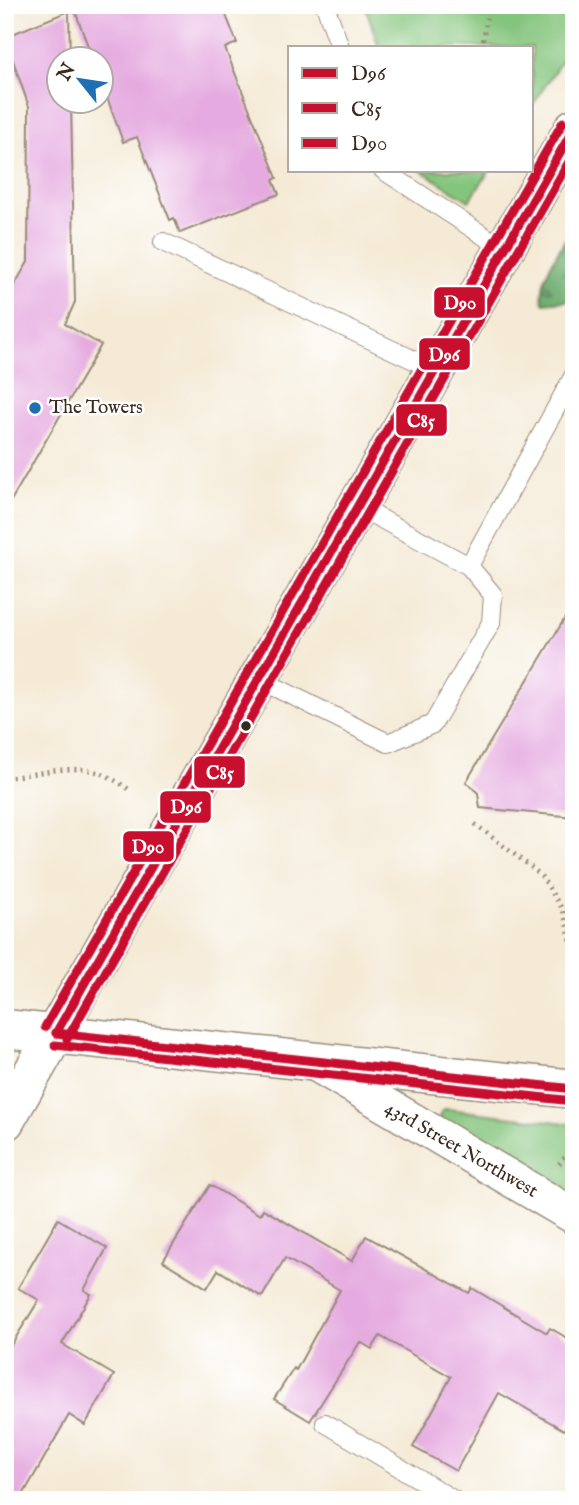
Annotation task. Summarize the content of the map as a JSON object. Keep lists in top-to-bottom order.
{
  "streets": {
    "street": ["43rd Street Northwest"]
  },
  "places": ["The Towers"],
  "lines": ["transit line D90", "transit line D96", "transit line C85"],
  "legend": ["D96", "C85", "D90"],
  "north": "top left"
}
